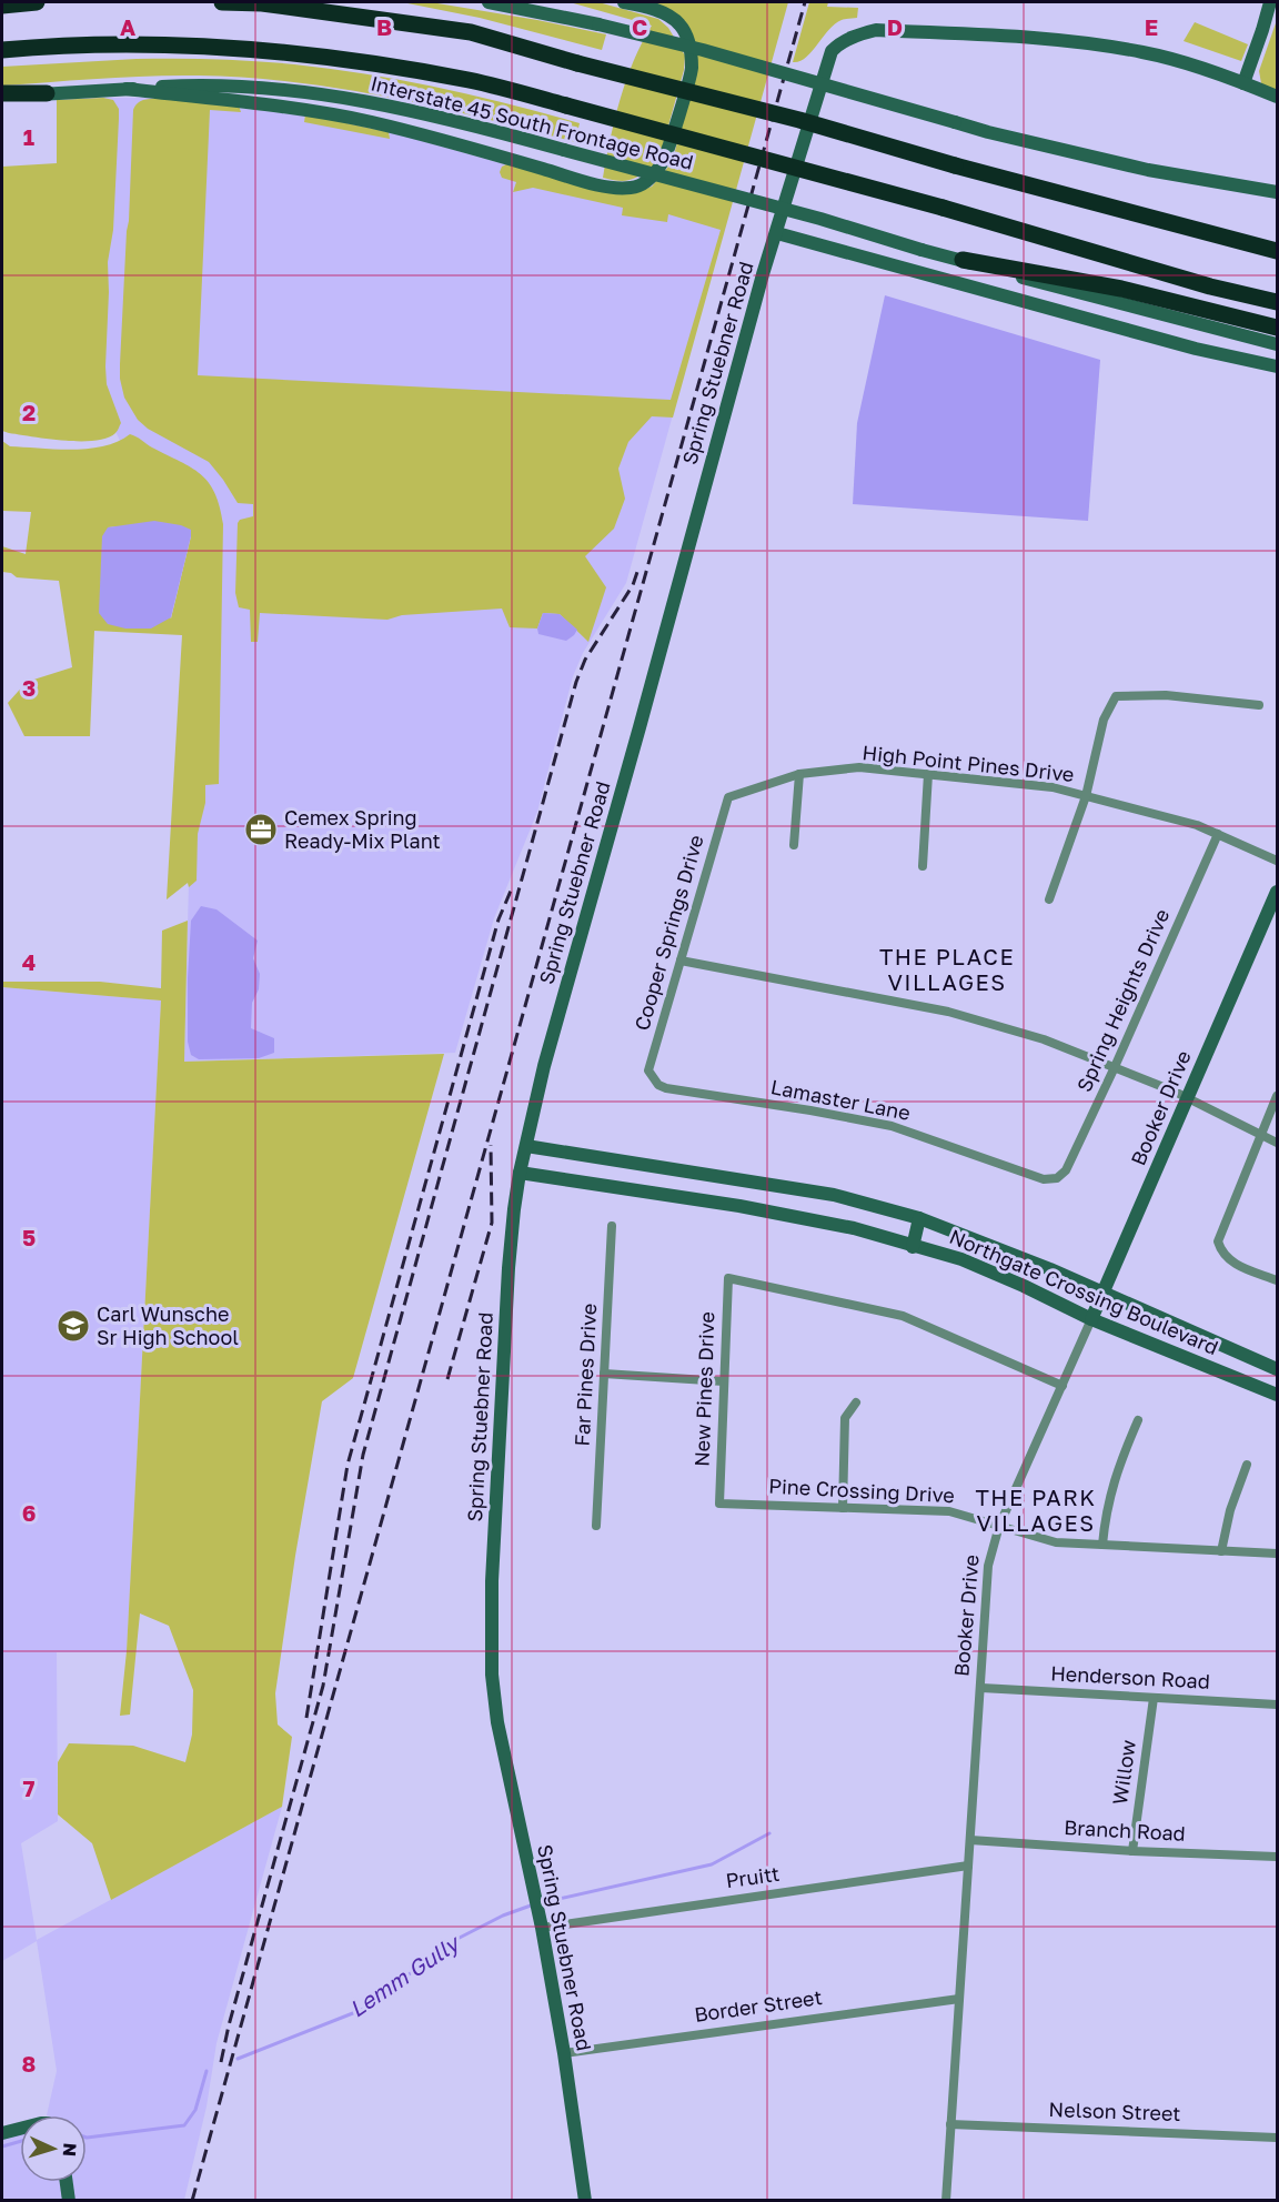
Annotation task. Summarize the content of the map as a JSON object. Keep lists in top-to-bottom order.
{
  "streets": {
    "main road": [
      "Interstate 45 South Frontage Road",
      "Spring Stuebner Road",
      "Booker Drive",
      "Northgate Crossing Boulevard"
    ],
    "street": [
      "High Point Pines Drive",
      "Cooper Springs Drive",
      "Spring Heights Drive",
      "Lamaster Lane",
      "Far Pines Drive",
      "New Pines Drive",
      "Pine Crossing Drive",
      "Henderson Road",
      "Willow",
      "Branch Road",
      "Pruitt",
      "Border Street",
      "Nelson Street"
    ]
  },
  "crossings": [
    ["Spring Stuebner Road", "Northgate Crossing Boulevard"],
    ["Spring Stuebner Road", "Pruitt"],
    ["Spring Stuebner Road", "Border Street"],
    ["High Point Pines Drive", "Cooper Springs Drive"],
    ["High Point Pines Drive", "Spring Heights Drive"],
    ["Cooper Springs Drive", "Lamaster Lane"],
    ["Spring Heights Drive", "Lamaster Lane"],
    ["Booker Drive", "Northgate Crossing Boulevard"],
    ["Booker Drive", "New Pines Drive"],
    ["Booker Drive", "Pine Crossing Drive"],
    ["Booker Drive", "Henderson Road"],
    ["Booker Drive", "Branch Road"],
    ["Booker Drive", "Pruitt"],
    ["Booker Drive", "Border Street"],
    ["Booker Drive", "Nelson Street"],
    ["New Pines Drive", "Pine Crossing Drive"],
    ["Henderson Road", "Willow"],
    ["Willow", "Branch Road"]
  ],
  "districts": ["THE PLACE VILLAGES", "THE PARK VILLAGES"],
  "water": ["Lemm Gully"],
  "places": {
    "office": ["Cemex Spring Ready-Mix Plant"],
    "school or university": ["Carl Wunsche Sr High School"]
  },
  "north": "right",
  "grid": {
    "columns": [
      "A",
      "B",
      "C",
      "D",
      "E"
    ],
    "rows": [
      "1",
      "2",
      "3",
      "4",
      "5",
      "6",
      "7",
      "8"
    ]
  }
}
